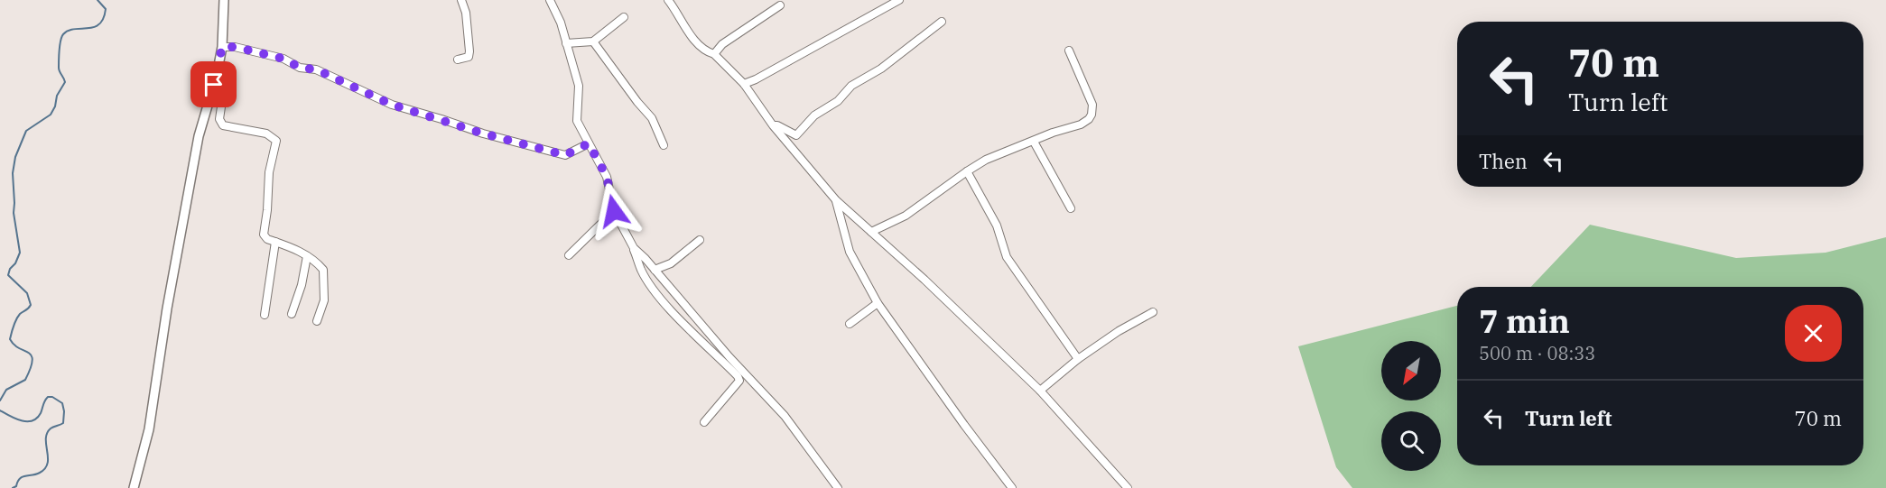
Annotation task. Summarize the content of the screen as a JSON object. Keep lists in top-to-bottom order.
{
  "north": "bottom left",
  "page": {
    "turn": ["70 m", "Turn left"],
    "then": "Then",
    "heading": ["7 min", "500 m · 08:33"],
    "list": [
      {
        "name": "Turn left",
        "value": "70 m"
      }
    ]
  }
}
